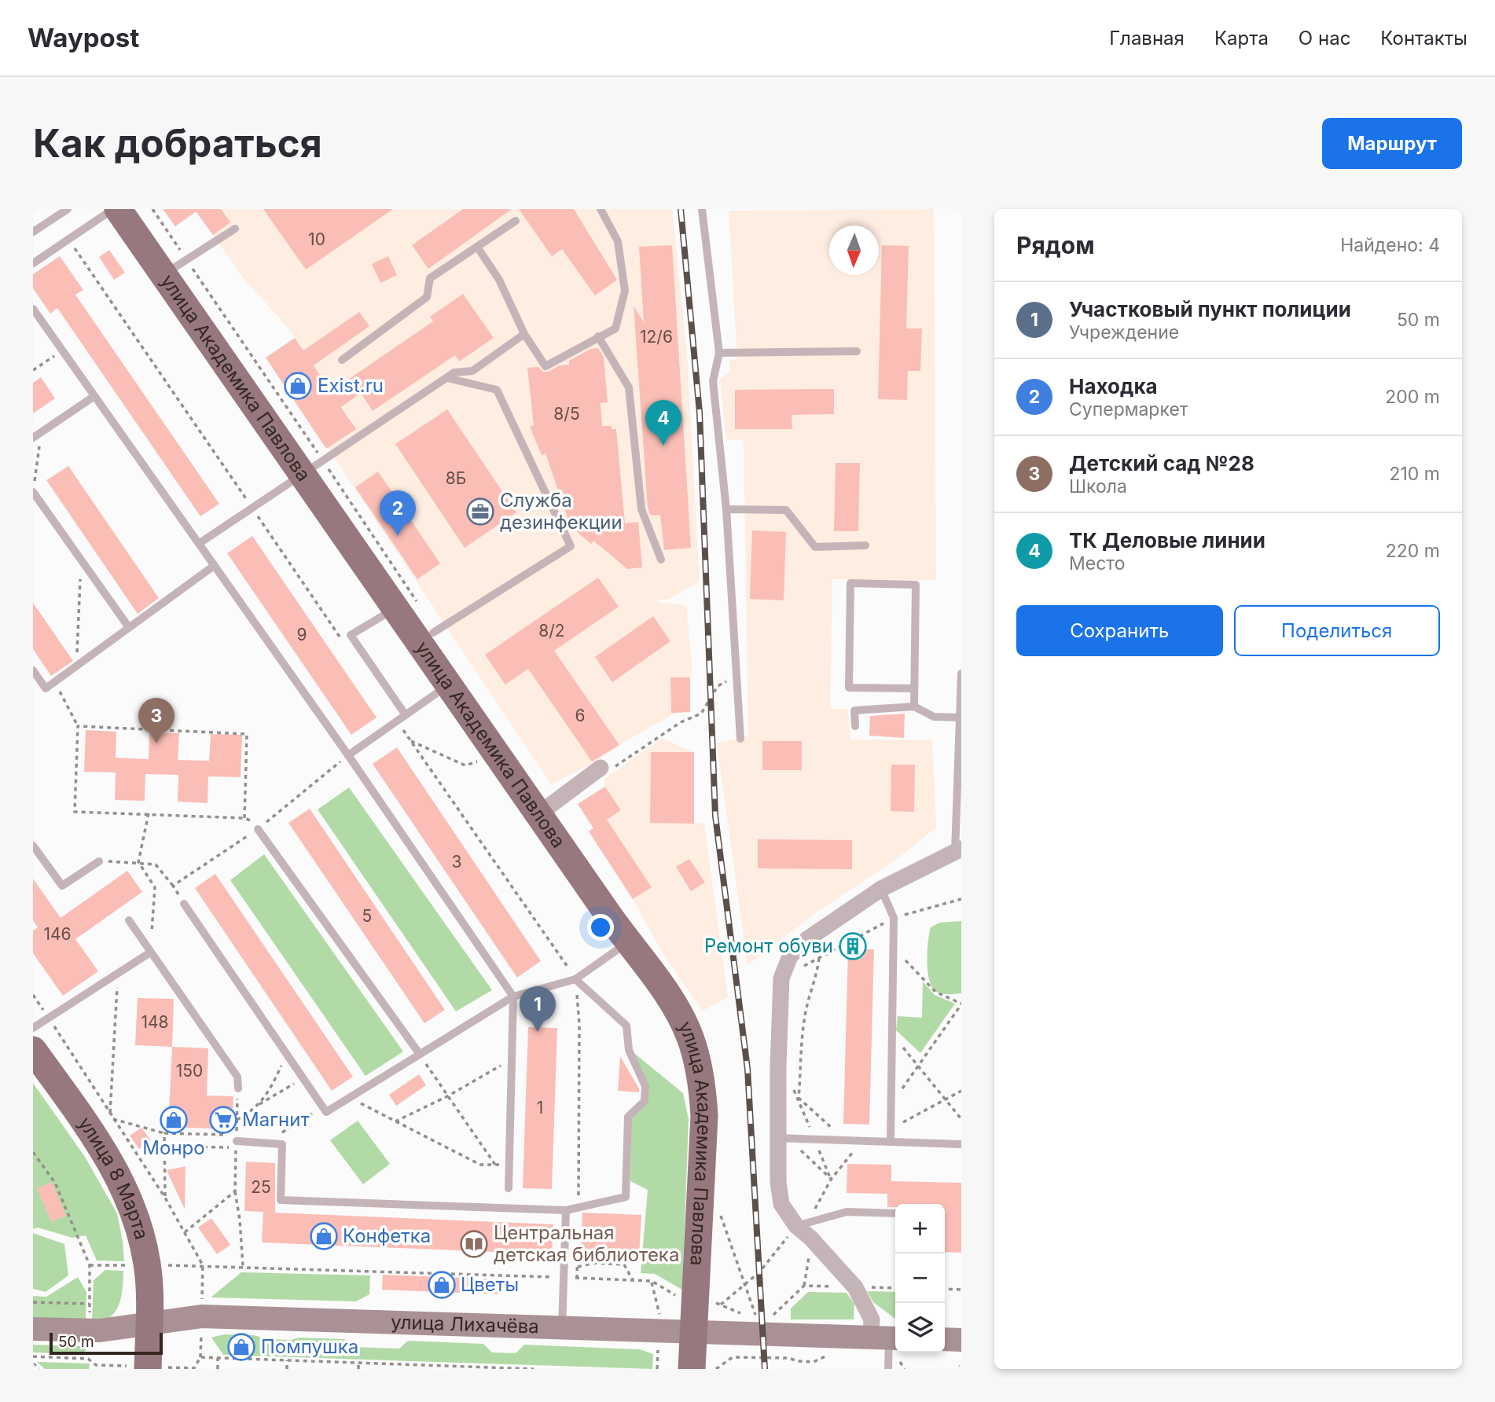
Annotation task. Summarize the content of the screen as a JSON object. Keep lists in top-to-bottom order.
{
  "streets": {
    "main road": ["улица Академика Павлова", "улица 8 Марта", "улица Лихачёва"]
  },
  "crossings": [
    ["улица Академика Павлова", "улица Лихачёва"],
    ["улица 8 Марта", "улица Лихачёва"]
  ],
  "places": {
    "shop": [
      "Exist.ru",
      "Монро",
      "Конфетка",
      "Цветы",
      "Помпушка"
    ],
    "office": ["Служба дезинфекции"],
    "building": ["Ремонт обуви"],
    "supermarket": ["Магнит"],
    "library": ["Центральная детская библиотека"]
  },
  "house_numbers": [
    "10",
    "12/6",
    "8/5",
    "8Б",
    "8/2",
    "9",
    "6",
    "3",
    "5",
    "146",
    "148",
    "150",
    "1",
    "25"
  ],
  "scale_bar": "50 m",
  "north": "bottom",
  "page": {
    "header": "Waypost",
    "nav": [
      "Главная",
      "Карта",
      "О нас",
      "Контакты"
    ],
    "buttons": [
      "Маршрут",
      ["Сохранить", "Поделиться"]
    ],
    "title": "Как добраться",
    "heading": ["Рядом", "Найдено: 4"],
    "list": [
      {
        "mark": "1",
        "name": "Участковый пункт полиции",
        "note": "Учреждение",
        "value": "50 m"
      },
      {
        "mark": "2",
        "name": "Находка",
        "note": "Супермаркет",
        "value": "200 m"
      },
      {
        "mark": "3",
        "name": "Детский сад №28",
        "note": "Школа",
        "value": "210 m"
      },
      {
        "mark": "4",
        "name": "ТК Деловые линии",
        "note": "Место",
        "value": "220 m"
      }
    ],
    "pins": [
      "4",
      "2",
      "3",
      "1"
    ],
    "map_buttons": ["+", "−"],
    "scale": "50 m"
  }
}
